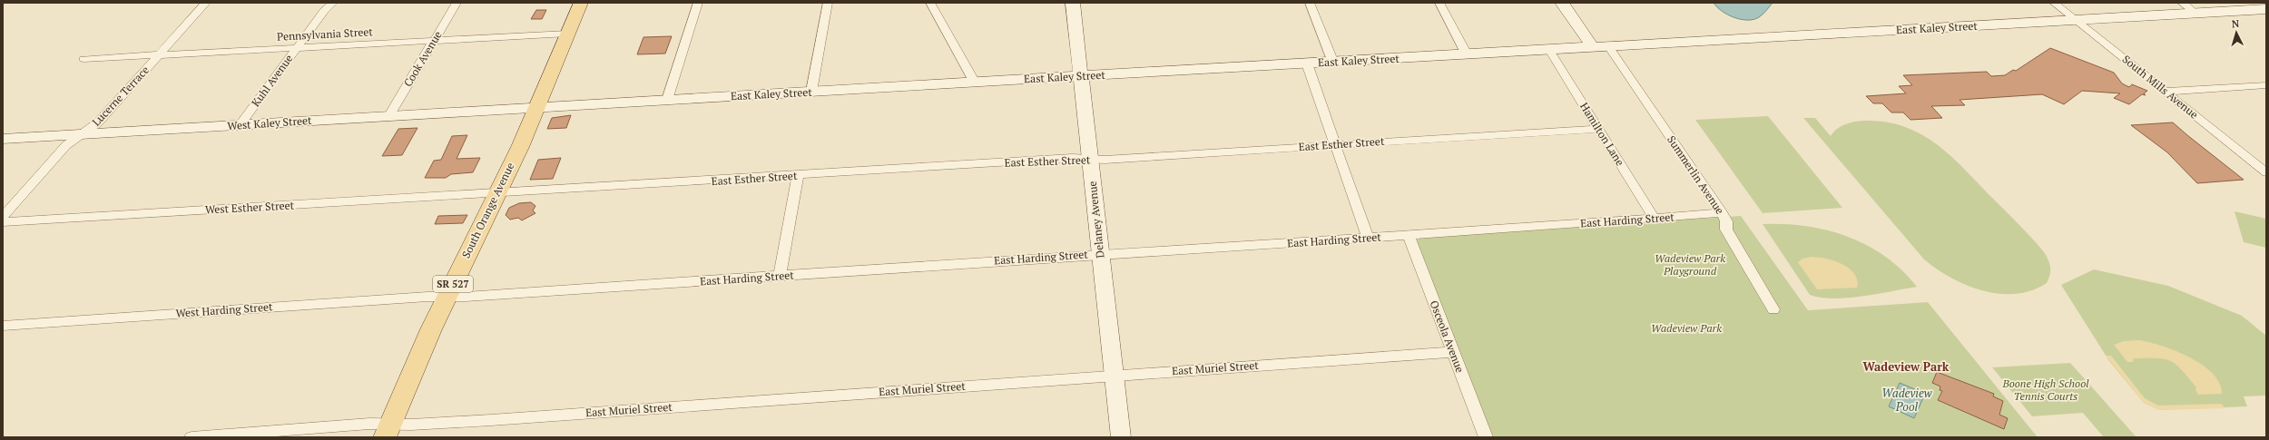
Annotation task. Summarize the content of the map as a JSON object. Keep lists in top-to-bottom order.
{
  "streets": {
    "main road": ["South Orange Avenue", "SR 527"],
    "street": [
      "East Kaley Street",
      "Pennsylvania Street",
      "Cook Avenue",
      "Kuhl Avenue",
      "South Mills Avenue",
      "Lucerne Terrace",
      "West Kaley Street",
      "Hamilton Lane",
      "East Esther Street",
      "Summerlin Avenue",
      "West Esther Street",
      "Delaney Avenue",
      "East Harding Street",
      "West Harding Street",
      "Osceola Avenue",
      "East Muriel Street"
    ]
  },
  "crossings": [
    ["East Kaley Street", "South Mills Avenue"],
    ["East Kaley Street", "West Kaley Street"],
    ["East Kaley Street", "Hamilton Lane"],
    ["East Kaley Street", "Summerlin Avenue"],
    ["East Kaley Street", "South Orange Avenue"],
    ["East Kaley Street", "Delaney Avenue"],
    ["Pennsylvania Street", "Cook Avenue"],
    ["Pennsylvania Street", "Kuhl Avenue"],
    ["Pennsylvania Street", "Lucerne Terrace"],
    ["Pennsylvania Street", "South Orange Avenue"],
    ["Cook Avenue", "West Kaley Street"],
    ["Kuhl Avenue", "West Kaley Street"],
    ["Lucerne Terrace", "West Kaley Street"],
    ["West Kaley Street", "South Orange Avenue"],
    ["Hamilton Lane", "East Esther Street"],
    ["Hamilton Lane", "East Harding Street"],
    ["East Esther Street", "West Esther Street"],
    ["East Esther Street", "South Orange Avenue"],
    ["East Esther Street", "Delaney Avenue"],
    ["Summerlin Avenue", "East Harding Street"],
    ["West Esther Street", "South Orange Avenue"],
    ["South Orange Avenue", "East Harding Street"],
    ["South Orange Avenue", "West Harding Street"],
    ["South Orange Avenue", "East Muriel Street"],
    ["Delaney Avenue", "East Harding Street"],
    ["Delaney Avenue", "East Muriel Street"],
    ["East Harding Street", "West Harding Street"],
    ["East Harding Street", "Osceola Avenue"],
    ["Osceola Avenue", "East Muriel Street"]
  ],
  "districts": ["Wadeview Park"],
  "water": ["Wadeview Pool"],
  "parks": ["Wadeview Park Playground", "Wadeview Park", "Boone High School Tennis Courts"],
  "north": "top"
}
